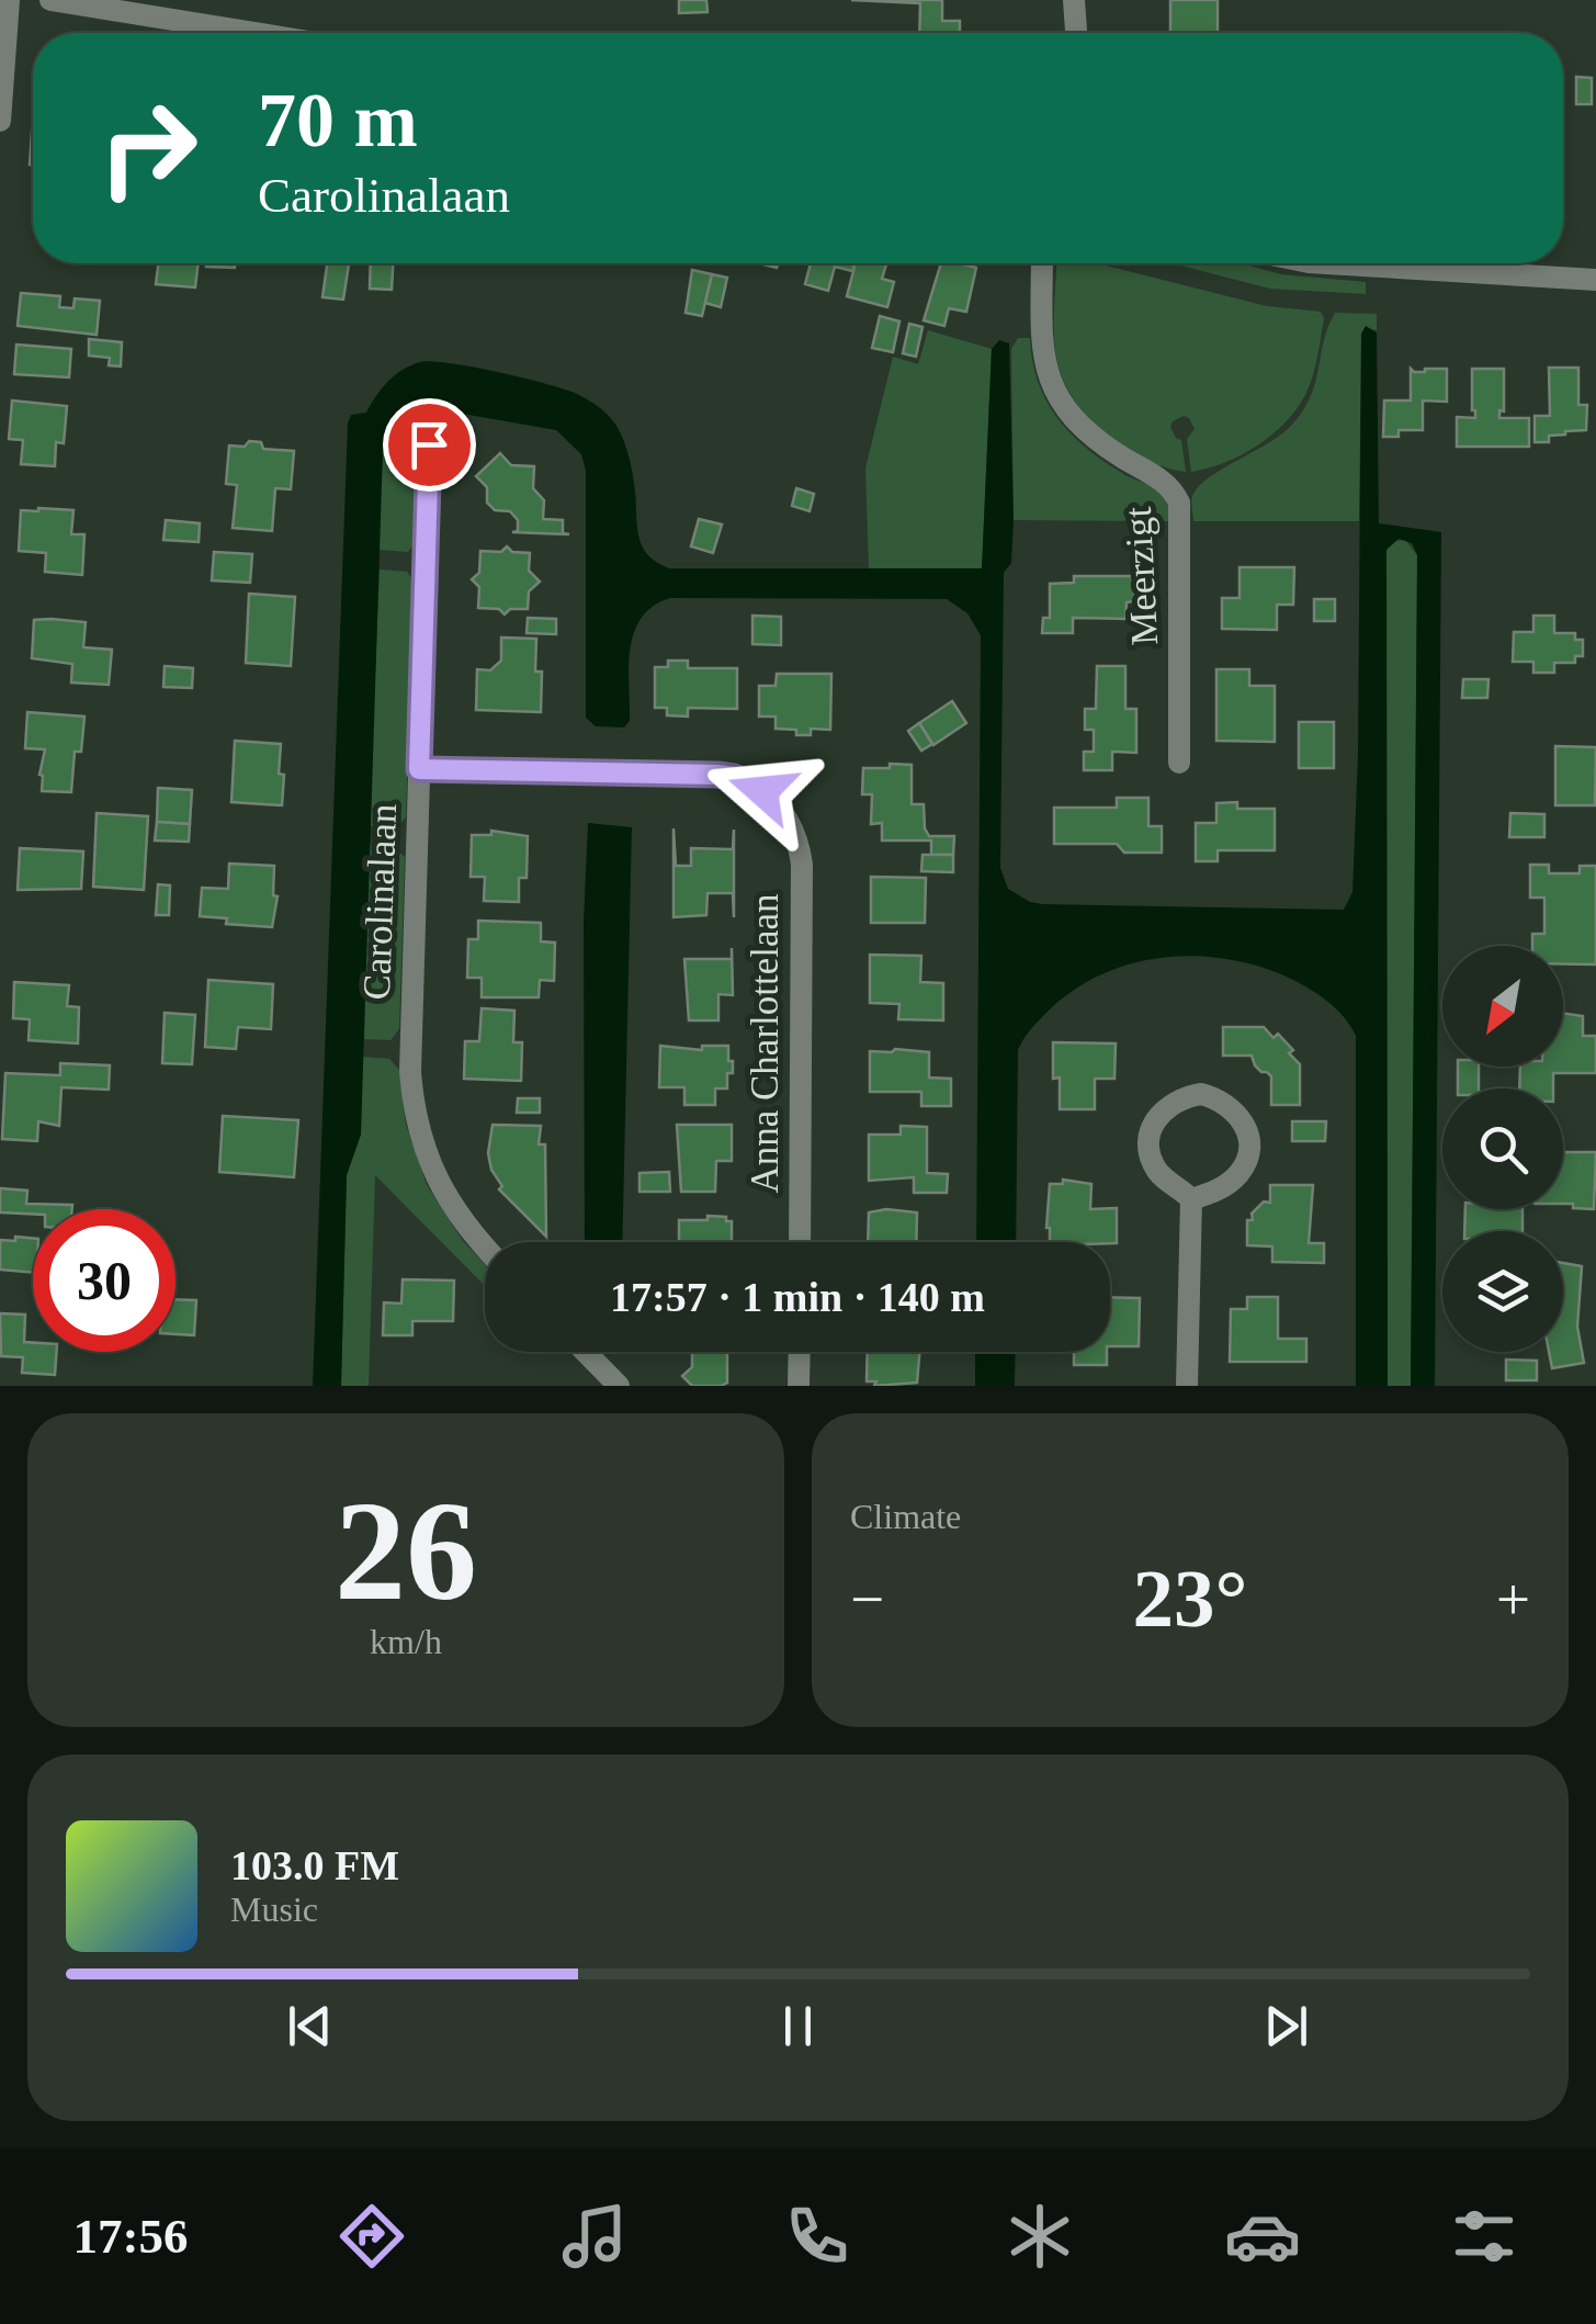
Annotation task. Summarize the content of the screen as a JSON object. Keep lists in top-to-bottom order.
{
  "streets": {
    "street": ["Meerzigt", "Carolinalaan", "Anna Charlottelaan"]
  },
  "crossings": [
    ["Carolinalaan", "Anna Charlottelaan"]
  ],
  "north": "bottom left",
  "page": {
    "turn": ["70 m", "Carolinalaan"],
    "limit": "30",
    "trip": "17:57 · 1 min · 140 m",
    "tile": [
      ["26", "km/h"],
      "Climate"
    ],
    "heat": ["−", "23°", "+"],
    "song": ["103.0 FM", "Music"],
    "tabs": "17:56"
  }
}
